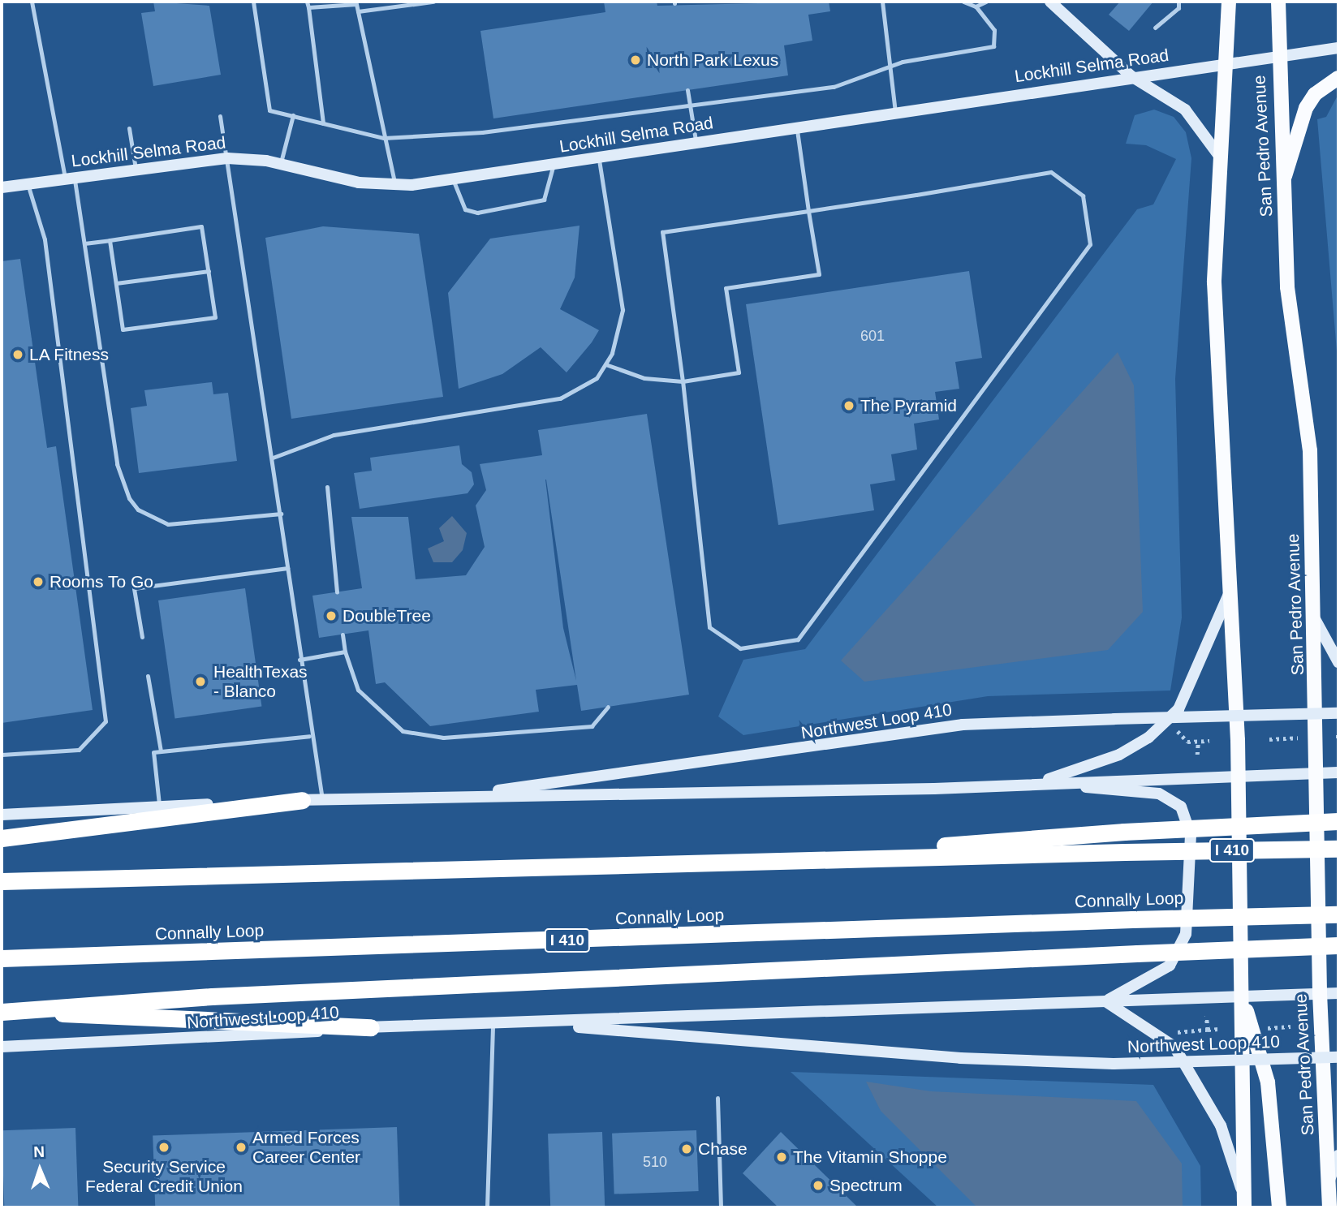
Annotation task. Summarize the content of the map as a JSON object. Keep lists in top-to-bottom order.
{
  "streets": {
    "highway": ["I 410", "Connally Loop"],
    "main road": ["Lockhill Selma Road", "San Pedro Avenue", "Northwest Loop 410"]
  },
  "crossings": [
    ["Lockhill Selma Road", "San Pedro Avenue"],
    ["San Pedro Avenue", "Northwest Loop 410"]
  ],
  "places": [
    "North Park Lexus",
    "LA Fitness",
    "The Pyramid",
    "Rooms To Go",
    "DoubleTree",
    "HealthTexas - Blanco",
    "Security Service Federal Credit Union",
    "Armed Forces Career Center",
    "Chase",
    "The Vitamin Shoppe",
    "Spectrum"
  ],
  "house_numbers": ["601", "510"],
  "north": "top"
}
